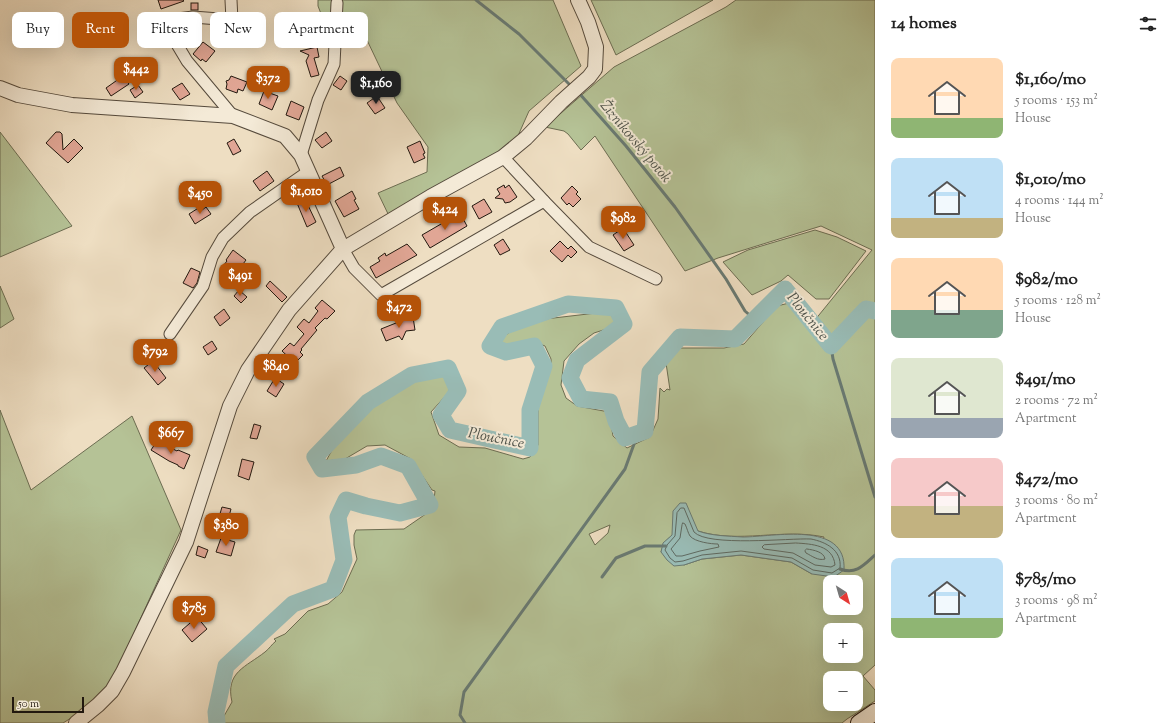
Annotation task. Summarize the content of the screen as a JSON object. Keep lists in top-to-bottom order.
{
  "water": ["Žizníkovský potok", "Ploučnice"],
  "scale_bar": "50 m",
  "north": "bottom right",
  "page": {
    "heading": "14 homes",
    "chip": [
      "Buy",
      "Rent",
      "Filters",
      "New",
      "Apartment"
    ],
    "list": [
      {
        "name": "$1,160/mo",
        "note": "5 rooms · 153 m² · House"
      },
      {
        "name": "$1,010/mo",
        "note": "4 rooms · 144 m² · House"
      },
      {
        "name": "$982/mo",
        "note": "5 rooms · 128 m² · House"
      },
      {
        "name": "$491/mo",
        "note": "2 rooms · 72 m² · Apartment"
      },
      {
        "name": "$472/mo",
        "note": "3 rooms · 80 m² · Apartment"
      },
      {
        "name": "$785/mo",
        "note": "3 rooms · 98 m² · Apartment"
      }
    ],
    "price": [
      "$442",
      "$372",
      "$1,160",
      "$1,010",
      "$450",
      "$424",
      "$982",
      "$491",
      "$472",
      "$792",
      "$840",
      "$667",
      "$380",
      "$785"
    ],
    "map_buttons": ["+", "−"],
    "scale": "50 m"
  }
}
